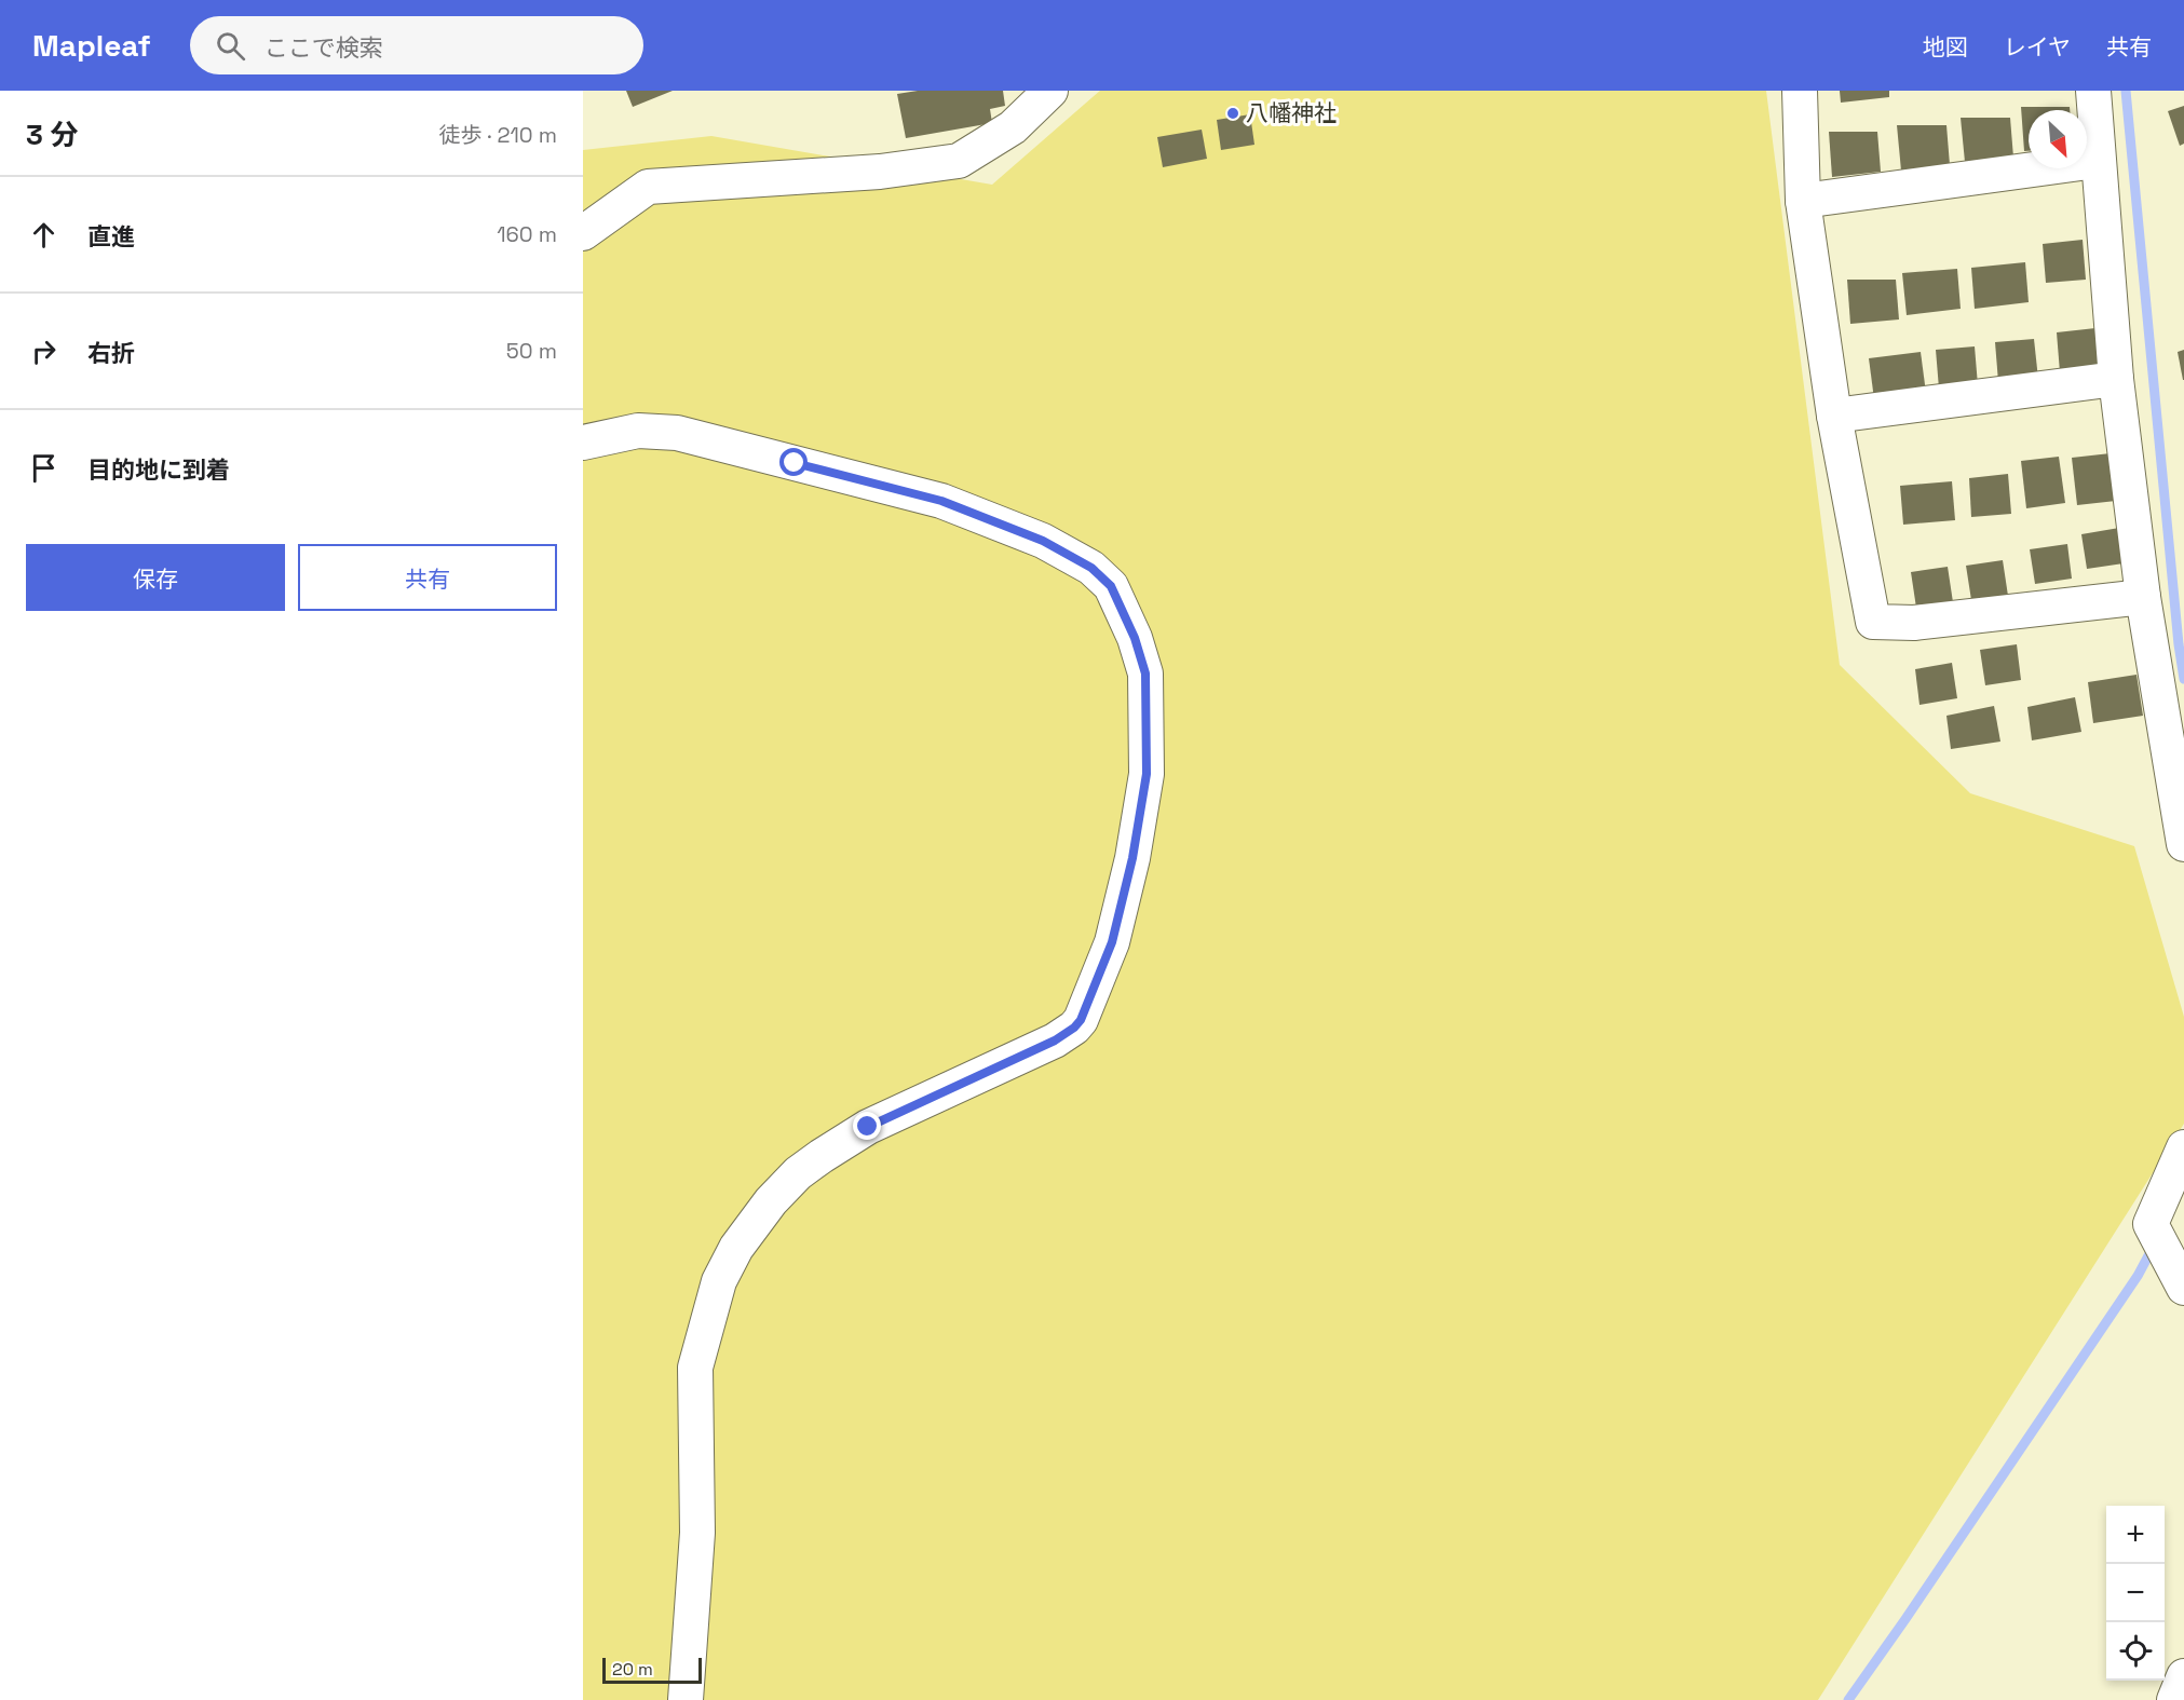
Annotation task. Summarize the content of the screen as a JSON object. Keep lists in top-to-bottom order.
{
  "places": ["八幡神社"],
  "scale_bar": "20 m",
  "north": "bottom right",
  "page": {
    "header": "Mapleaf",
    "search": "ここで検索",
    "nav": ["地図", "レイヤ", "共有"],
    "heading": ["3 分", "徒歩 · 210 m"],
    "list": [
      ["直進", "160 m"],
      ["右折", "50 m"],
      "目的地に到着"
    ],
    "buttons": ["保存", "共有"],
    "map_buttons": ["+", "−"],
    "scale": "20 m"
  }
}
